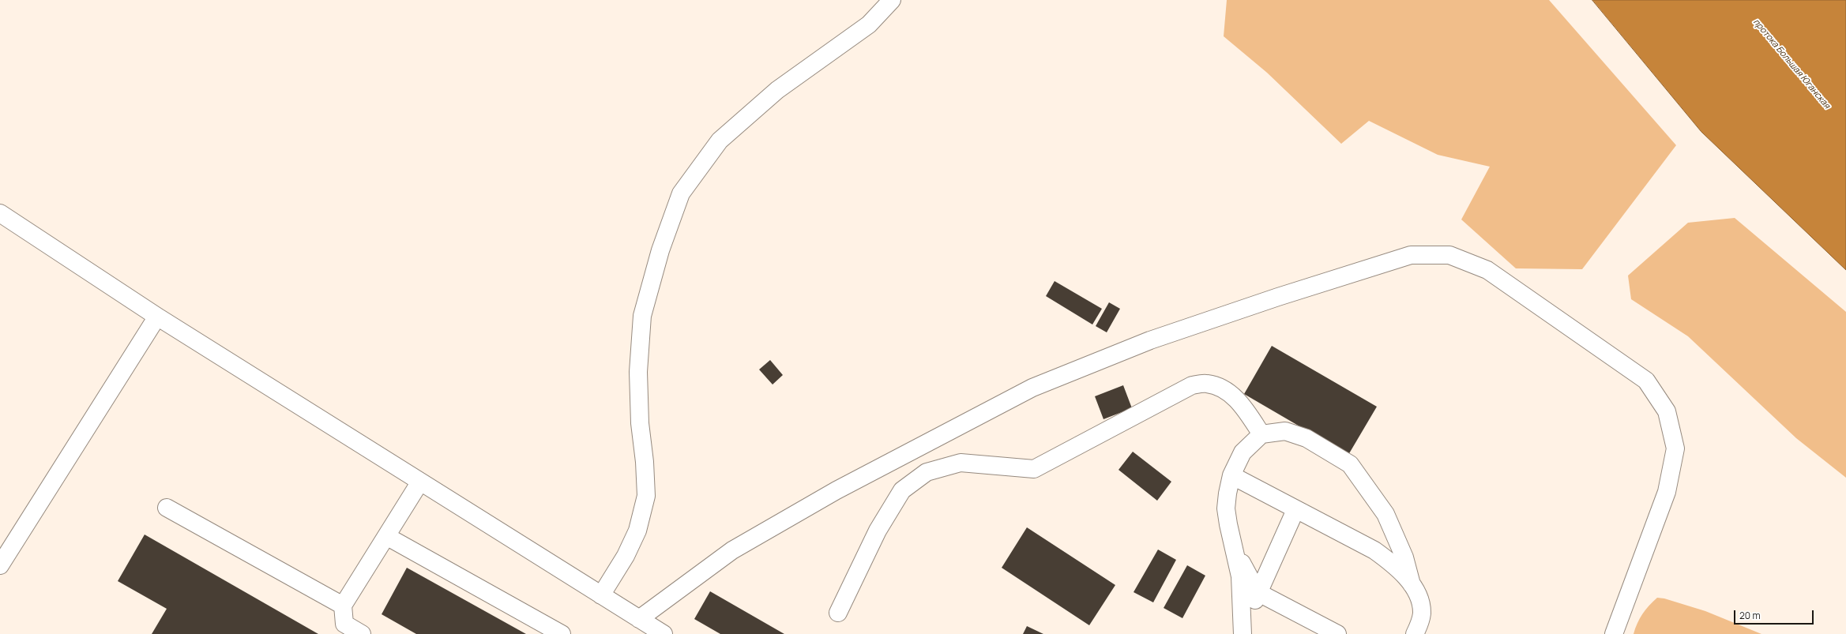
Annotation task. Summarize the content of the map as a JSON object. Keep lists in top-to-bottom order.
{
  "water": ["протока Большая Юганская"],
  "scale_bar": "20 m"
}
